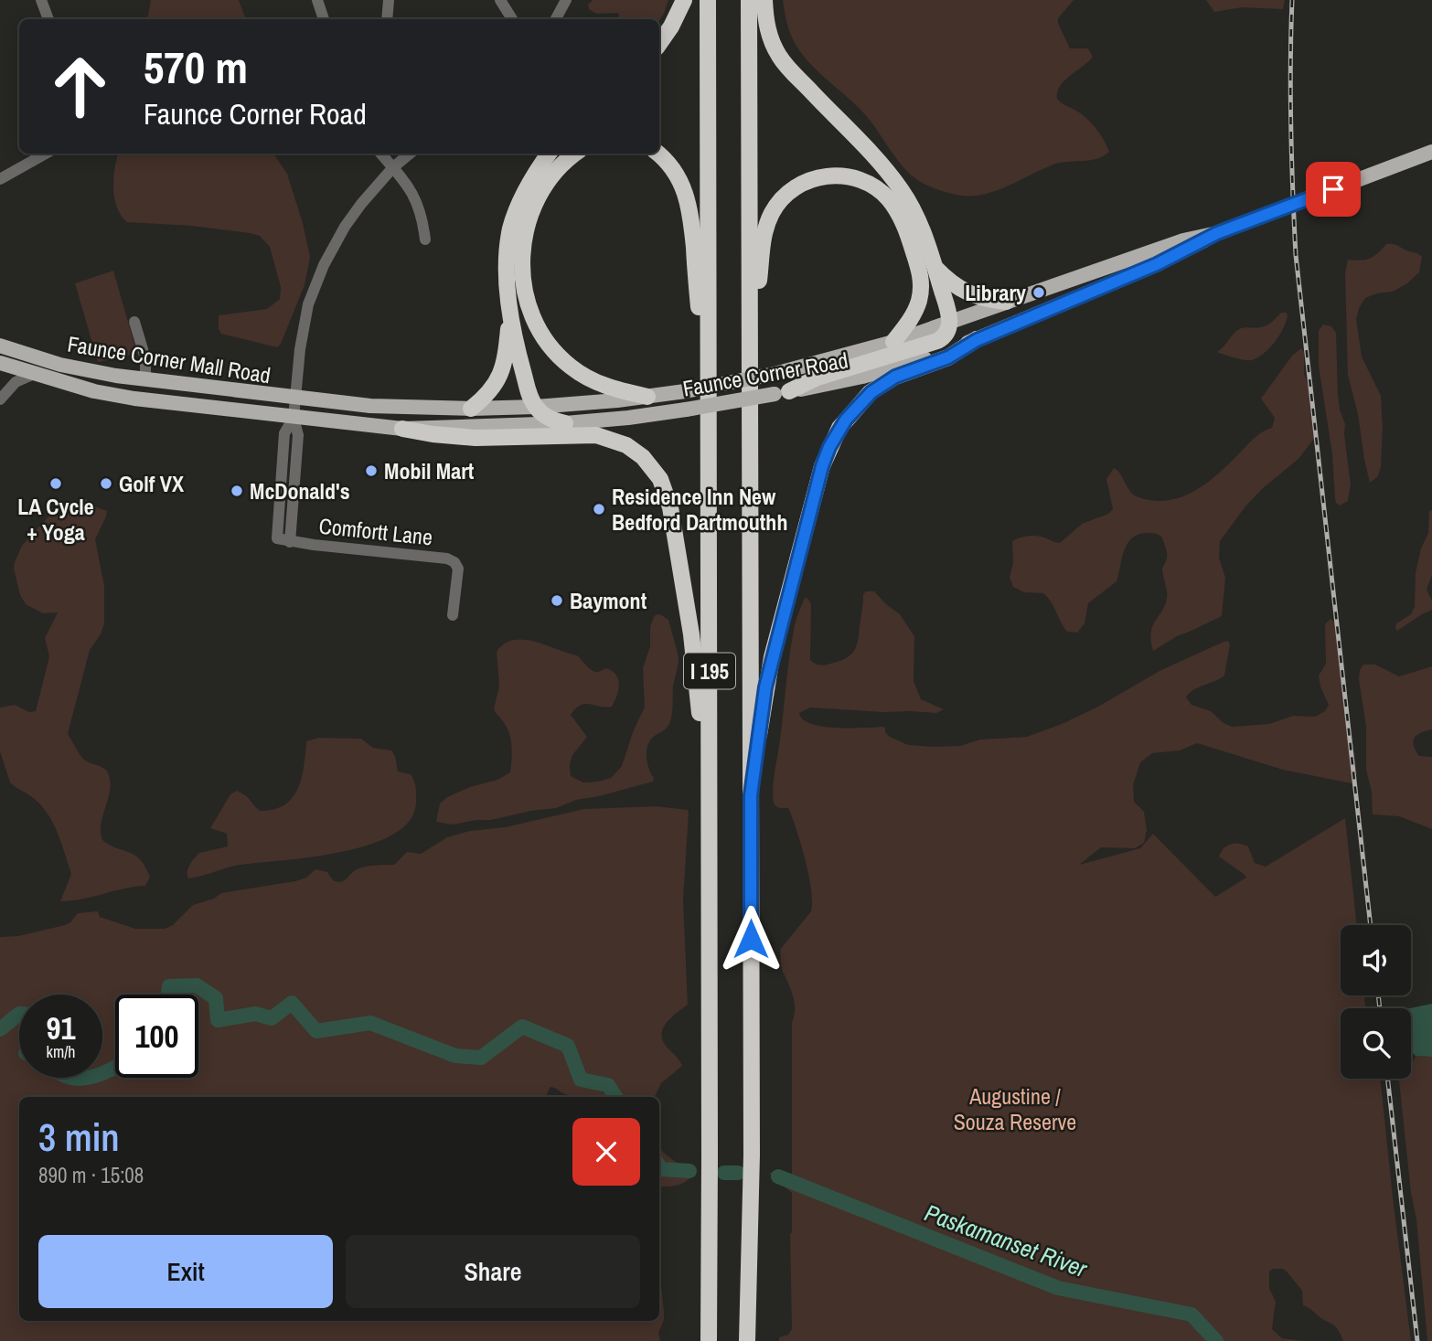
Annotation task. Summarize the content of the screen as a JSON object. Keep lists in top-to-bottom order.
{
  "streets": {
    "highway": ["I 195"],
    "main road": ["Faunce Corner Mall Road", "Faunce Corner Road"],
    "street": ["Comfortt Lane"]
  },
  "crossings": [
    ["Faunce Corner Mall Road", "Faunce Corner Road"],
    ["Faunce Corner Mall Road", "Comfortt Lane"],
    ["Faunce Corner Road", "Comfortt Lane"]
  ],
  "water": ["Paskamanset River"],
  "parks": ["Augustine / Souza Reserve"],
  "places": [
    "Library",
    "Mobil Mart",
    "LA Cycle + Yoga",
    "Golf VX",
    "McDonald's",
    "Residence Inn New Bedford Dartmouthh",
    "Baymont"
  ],
  "page": {
    "turn": ["570 m", "Faunce Corner Road"],
    "speed": "91 km/h",
    "limit": "100",
    "heading": ["3 min", "890 m · 15:08"],
    "buttons": ["Exit", "Share"]
  }
}
